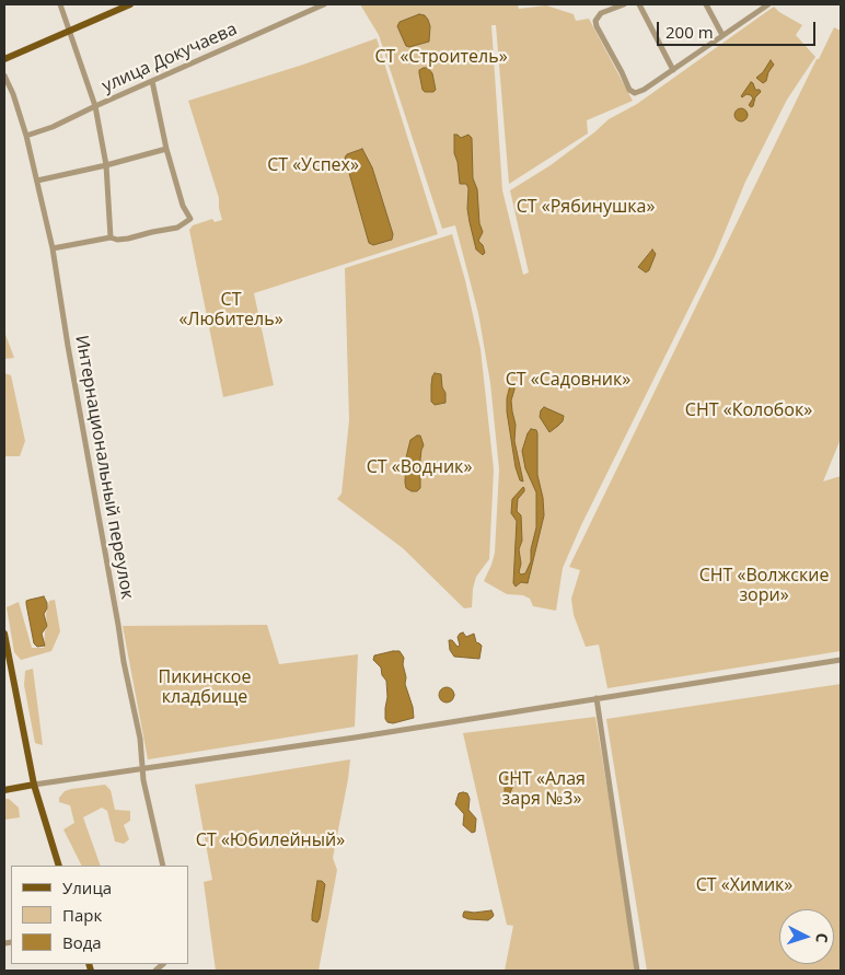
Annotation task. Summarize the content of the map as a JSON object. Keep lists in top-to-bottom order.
{
  "streets": {
    "street": ["улица Докучаева", "Интернациональный переулок"]
  },
  "crossings": [
    ["улица Докучаева", "Интернациональный переулок"]
  ],
  "parks": [
    "СТ «Строитель»",
    "СТ «Успех»",
    "СТ «Рябинушка»",
    "СТ «Любитель»",
    "СТ «Садовник»",
    "СНТ «Колобок»",
    "СТ «Водник»",
    "СНТ «Волжские зори»",
    "Пикинское кладбище",
    "СНТ «Алая заря №3»",
    "СТ «Юбилейный»",
    "СТ «Химик»"
  ],
  "legend": ["Улица", "Парк", "Вода"],
  "scale_bar": "200 m",
  "north": "right"
}
